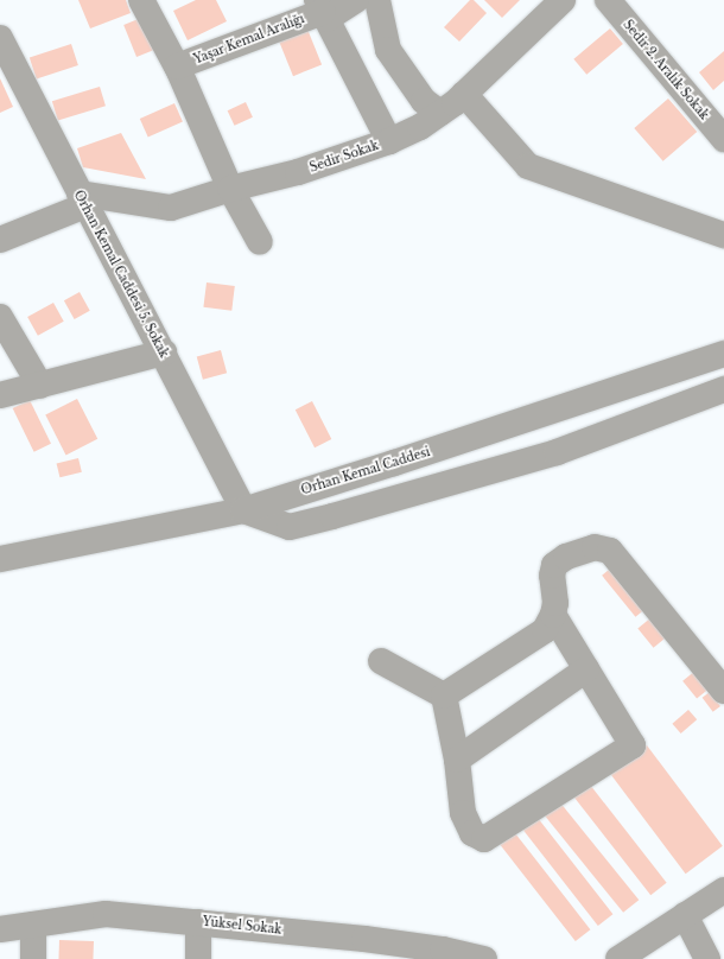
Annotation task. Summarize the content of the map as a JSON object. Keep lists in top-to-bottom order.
{
  "streets": {
    "street": [
      "Yaşar Kemal Aralığı",
      "Sedir 2. Aralık Sokak",
      "Sedir Sokak",
      "Orhan Kemal Caddesi 5. Sokak",
      "Orhan Kemal Caddesi",
      "Yüksel Sokak"
    ]
  },
  "crossings": [
    ["Sedir Sokak", "Orhan Kemal Caddesi 5. Sokak"],
    ["Orhan Kemal Caddesi 5. Sokak", "Orhan Kemal Caddesi"]
  ]
}
